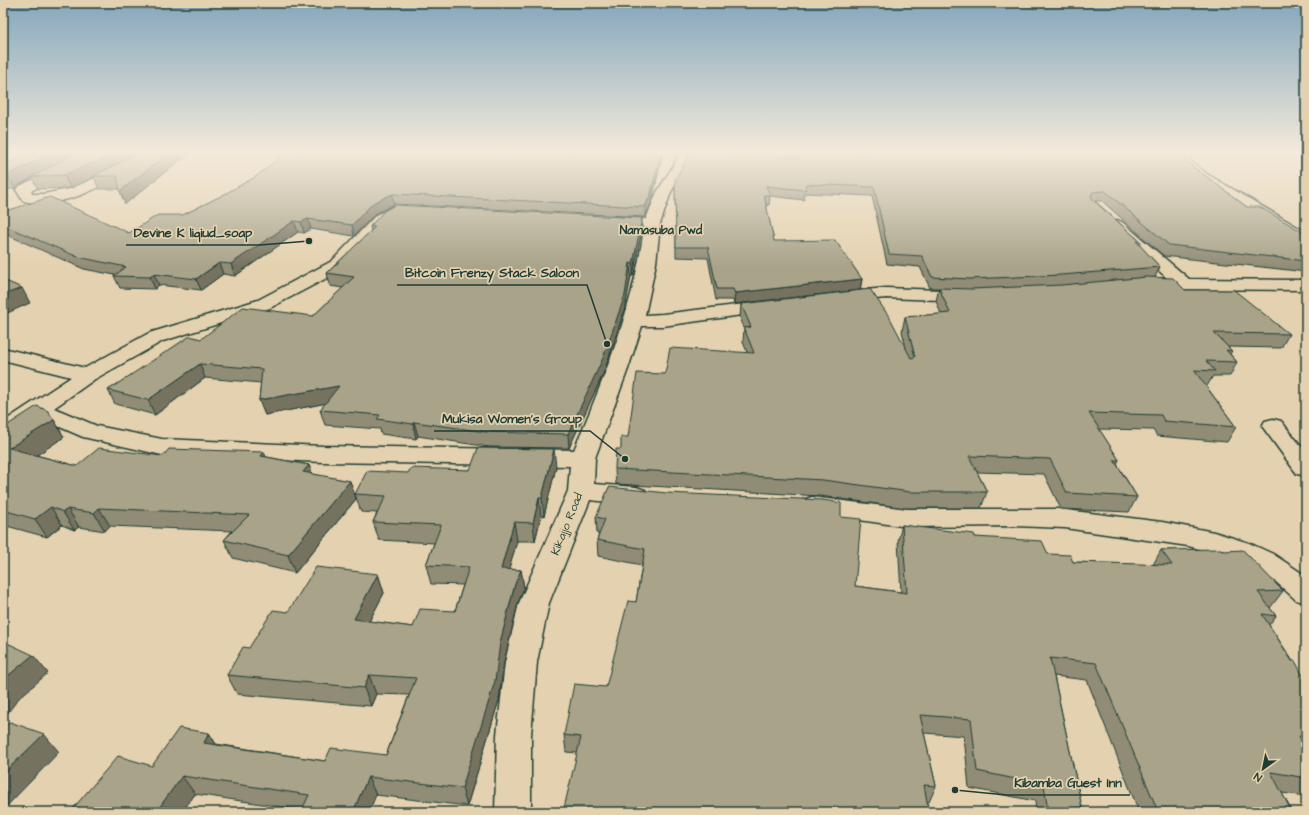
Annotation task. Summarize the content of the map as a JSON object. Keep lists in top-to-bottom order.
{
  "streets": {
    "street": ["Kikajjo Road"]
  },
  "districts": ["Namasuba Pwd"],
  "places": [
    "Devine K liqiud_soap",
    "Bitcoin Frenzy Stack Saloon",
    "Mukisa Women's Group",
    "Kibamba Guest Inn"
  ],
  "north": "bottom left"
}
